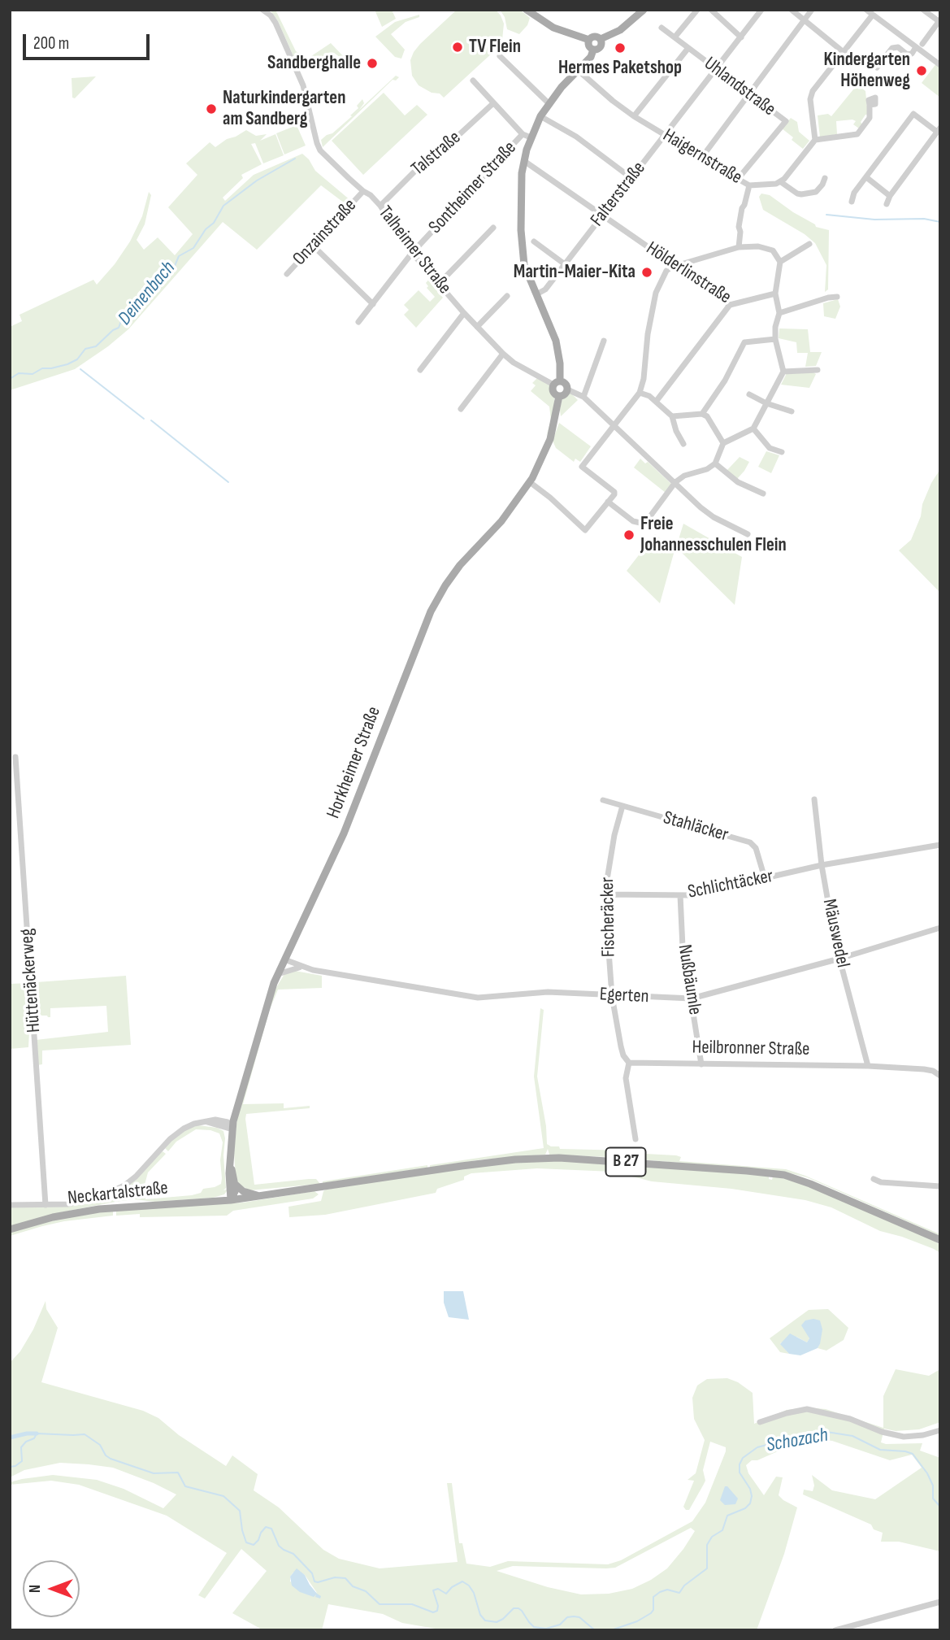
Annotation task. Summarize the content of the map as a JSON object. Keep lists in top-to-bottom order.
{
  "streets": {
    "main road": ["Horkheimer Straße", "B 27", "Neckartalstraße"],
    "street": [
      "Uhlandstraße",
      "Talstraße",
      "Haigernstraße",
      "Sontheimer Straße",
      "Falterstraße",
      "Onzainstraße",
      "Talheimer Straße",
      "Hölderlinstraße",
      "Stahläcker",
      "Schlichtäcker",
      "Fischeräcker",
      "Mäuswedel",
      "Nußbäumle",
      "Hüttenäckerweg",
      "Egerten",
      "Heilbronner Straße"
    ]
  },
  "crossings": [
    ["Uhlandstraße", "Haigernstraße"],
    ["Uhlandstraße", "Falterstraße"],
    ["Talstraße", "Talheimer Straße"],
    ["Haigernstraße", "Falterstraße"],
    ["Sontheimer Straße", "Talheimer Straße"],
    ["Falterstraße", "Hölderlinstraße"],
    ["Onzainstraße", "Talheimer Straße"],
    ["Talheimer Straße", "Horkheimer Straße"],
    ["Horkheimer Straße", "Egerten"],
    ["Horkheimer Straße", "B 27"],
    ["Horkheimer Straße", "Neckartalstraße"],
    ["Stahläcker", "Schlichtäcker"],
    ["Stahläcker", "Fischeräcker"],
    ["Schlichtäcker", "Fischeräcker"],
    ["Schlichtäcker", "Mäuswedel"],
    ["Schlichtäcker", "Nußbäumle"],
    ["Fischeräcker", "Egerten"],
    ["Mäuswedel", "Egerten"],
    ["Mäuswedel", "Heilbronner Straße"],
    ["Nußbäumle", "Egerten"],
    ["Nußbäumle", "Heilbronner Straße"],
    ["B 27", "Neckartalstraße"]
  ],
  "water": ["Deinenbach", "Schozach"],
  "places": [
    "TV Flein",
    "Hermes Paketshop",
    "Sandberghalle",
    "Kindergarten Höhenweg",
    "Naturkindergarten am Sandberg",
    "Martin-Maier-Kita",
    "Freie Johannesschulen Flein"
  ],
  "scale_bar": "200 m",
  "north": "left"
}
